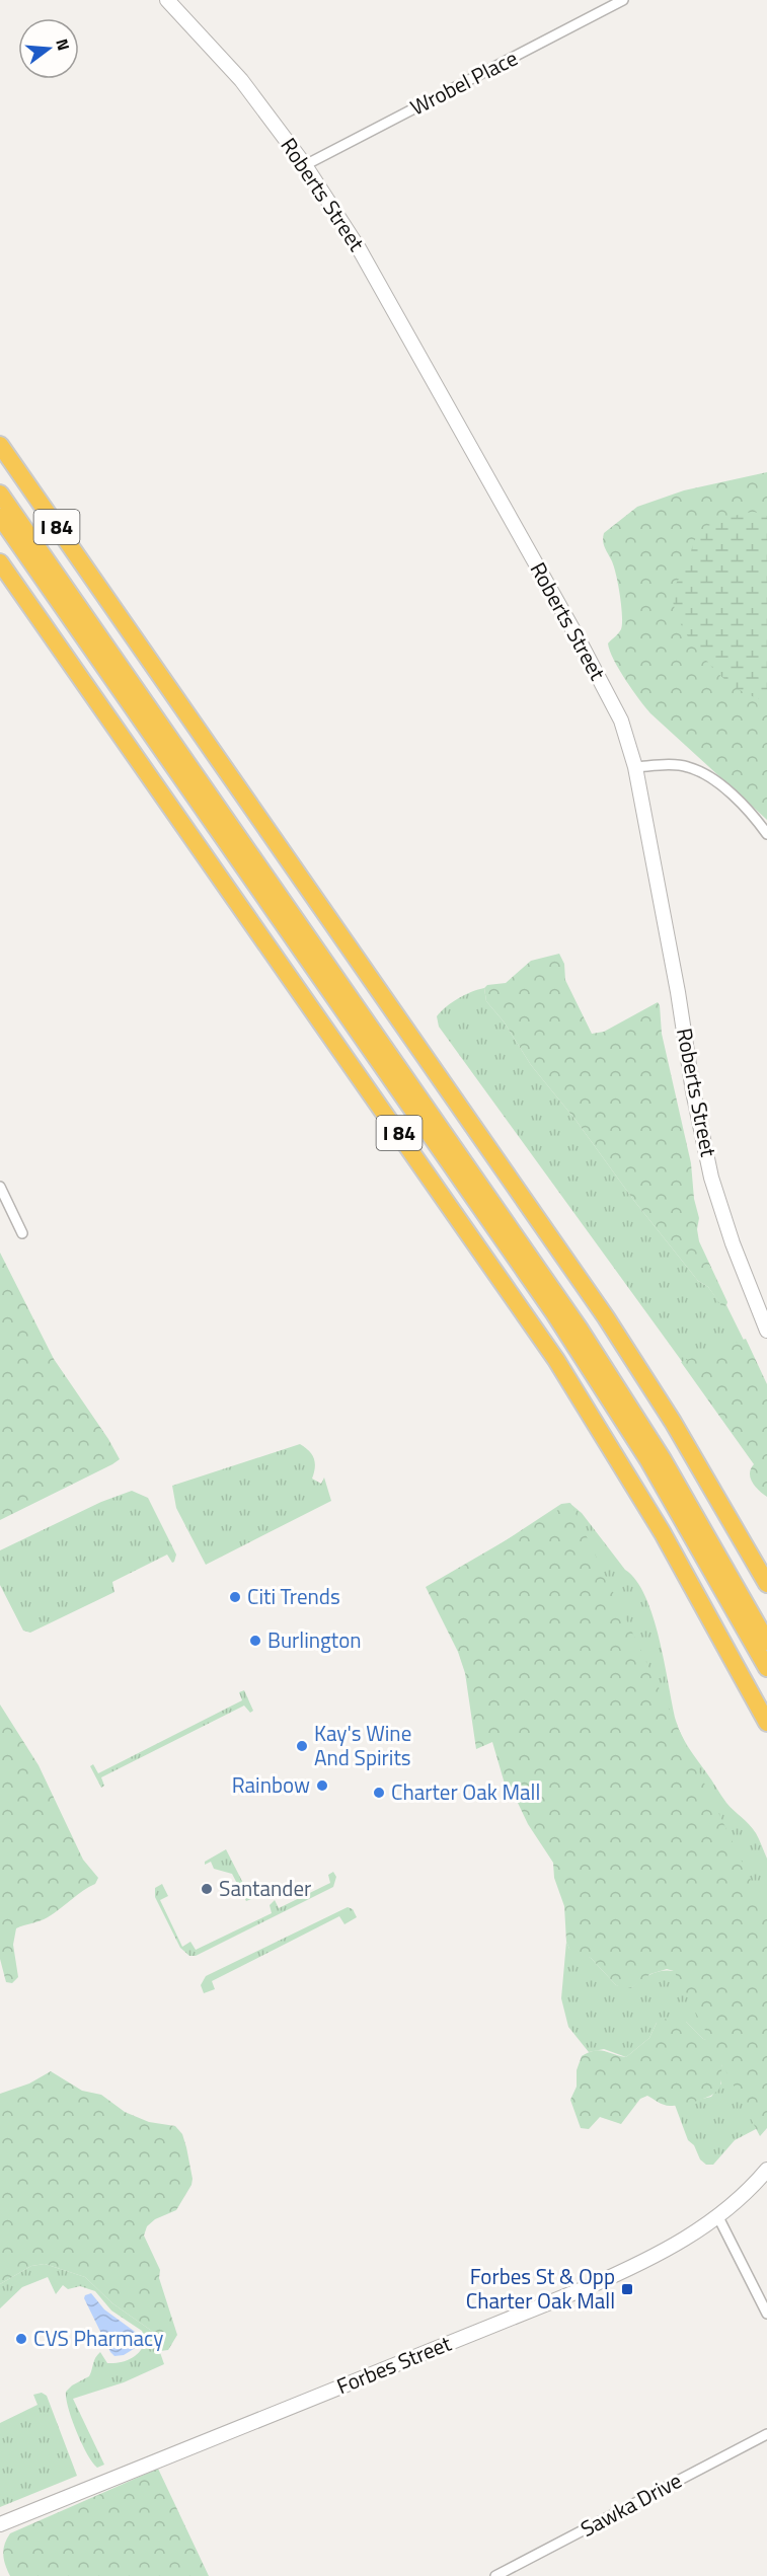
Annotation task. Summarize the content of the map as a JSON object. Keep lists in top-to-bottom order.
{
  "streets": {
    "highway": ["I 84"],
    "main road": ["Roberts Street", "Forbes Street"],
    "street": ["Wrobel Place", "Sawka Drive"]
  },
  "crossings": [
    ["Wrobel Place", "Roberts Street"]
  ],
  "places": {
    "other": [
      "Citi Trends",
      "Burlington",
      "Kay's Wine And Spirits",
      "Rainbow",
      "Charter Oak Mall",
      "Santander",
      "CVS Pharmacy"
    ],
    "transit": ["Forbes St & Opp Charter Oak Mall"]
  },
  "north": "right"
}
